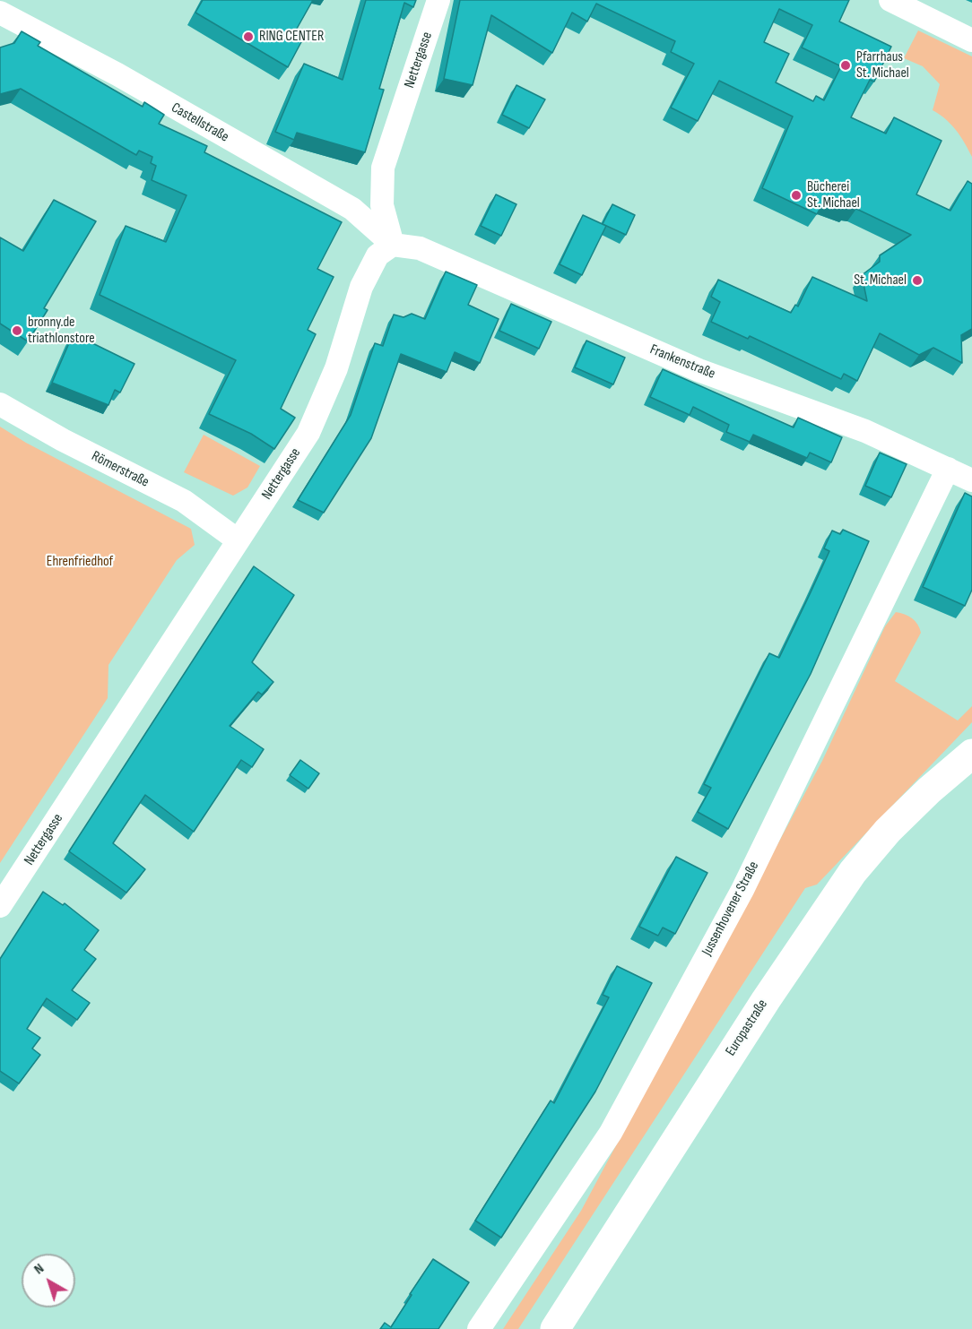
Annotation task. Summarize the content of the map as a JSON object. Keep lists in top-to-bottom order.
{
  "streets": {
    "main road": ["Europastraße"],
    "street": [
      "Nettergasse",
      "Castellstraße",
      "Frankenstraße",
      "Römerstraße",
      "Jussenhovener Straße"
    ]
  },
  "crossings": [
    ["Nettergasse", "Castellstraße"],
    ["Nettergasse", "Frankenstraße"],
    ["Nettergasse", "Römerstraße"],
    ["Castellstraße", "Frankenstraße"],
    ["Frankenstraße", "Jussenhovener Straße"]
  ],
  "parks": ["Ehrenfriedhof"],
  "places": [
    "RING CENTER",
    "Pfarrhaus St. Michael",
    "Bücherei St. Michael",
    "St. Michael",
    "bronny.de triathlonstore"
  ],
  "north": "top left"
}
